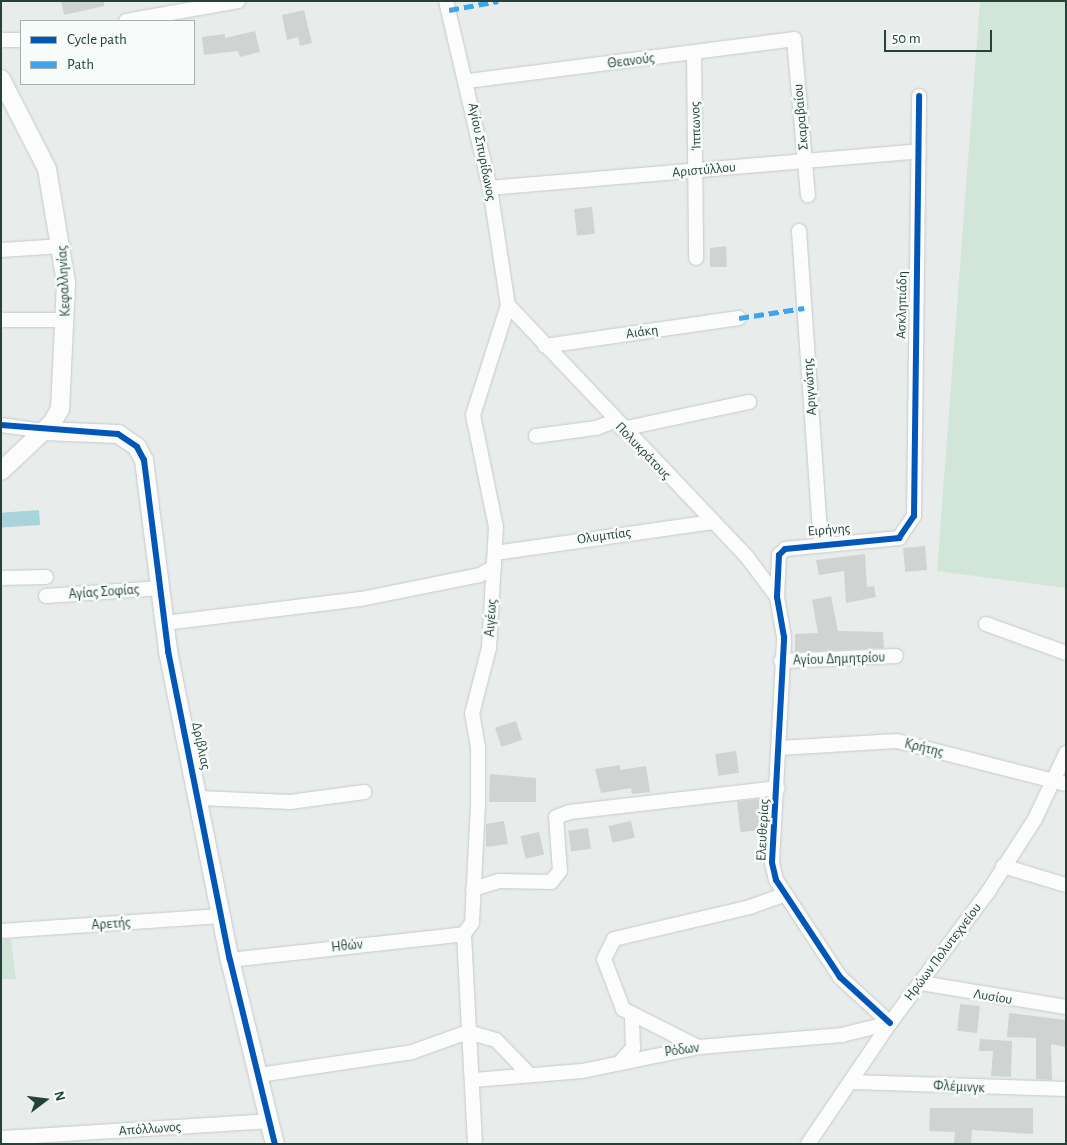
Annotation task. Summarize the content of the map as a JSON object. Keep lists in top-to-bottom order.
{
  "streets": {
    "street": [
      "Θεανούς",
      "Σκαραβαίου",
      "Ίππωνος",
      "Αγίου Σπυρίδωνος",
      "Αριστύλλου",
      "Κεφαλληνίας",
      "Ασκληπιάδη",
      "Αιάκη",
      "Αριγνώτης",
      "Πολυκράτους",
      "Ειρήνης",
      "Ολυμπίας",
      "Αγίας Σοφίας",
      "Αιγέως",
      "Αγίου Δημητρίου",
      "Δριβλιας",
      "Κρήτης",
      "Ελευθερίας",
      "Αρετής",
      "Ηθών",
      "Ηρώων Πολυτεχνείου",
      "Λυσίου",
      "Ρόδων",
      "Φλέμινγκ",
      "Απόλλωνος"
    ]
  },
  "crossings": [
    ["Θεανούς", "Σκαραβαίου"],
    ["Θεανούς", "Ίππωνος"],
    ["Θεανούς", "Αγίου Σπυρίδωνος"],
    ["Σκαραβαίου", "Αριστύλλου"],
    ["Ίππωνος", "Αριστύλλου"],
    ["Αγίου Σπυρίδωνος", "Αριστύλλου"],
    ["Αγίου Σπυρίδωνος", "Πολυκράτους"],
    ["Αγίου Σπυρίδωνος", "Αιγέως"],
    ["Αριστύλλου", "Ασκληπιάδη"],
    ["Κεφαλληνίας", "Δριβλιας"],
    ["Ασκληπιάδη", "Ειρήνης"],
    ["Αιάκη", "Πολυκράτους"],
    ["Αριγνώτης", "Ειρήνης"],
    ["Πολυκράτους", "Ειρήνης"],
    ["Πολυκράτους", "Ολυμπίας"],
    ["Πολυκράτους", "Αιγέως"],
    ["Πολυκράτους", "Ελευθερίας"],
    ["Ειρήνης", "Ελευθερίας"],
    ["Ολυμπίας", "Αιγέως"],
    ["Αγίας Σοφίας", "Δριβλιας"],
    ["Αιγέως", "Ηθών"],
    ["Αγίου Δημητρίου", "Ελευθερίας"],
    ["Δριβλιας", "Αρετής"],
    ["Δριβλιας", "Ηθών"],
    ["Δριβλιας", "Απόλλωνος"],
    ["Κρήτης", "Ελευθερίας"],
    ["Κρήτης", "Ηρώων Πολυτεχνείου"],
    ["Ελευθερίας", "Ηρώων Πολυτεχνείου"],
    ["Ελευθερίας", "Ρόδων"],
    ["Ηρώων Πολυτεχνείου", "Λυσίου"],
    ["Ηρώων Πολυτεχνείου", "Ρόδων"],
    ["Ηρώων Πολυτεχνείου", "Φλέμινγκ"]
  ],
  "legend": ["Cycle path", "Path"],
  "scale_bar": "50 m",
  "north": "right"
}
